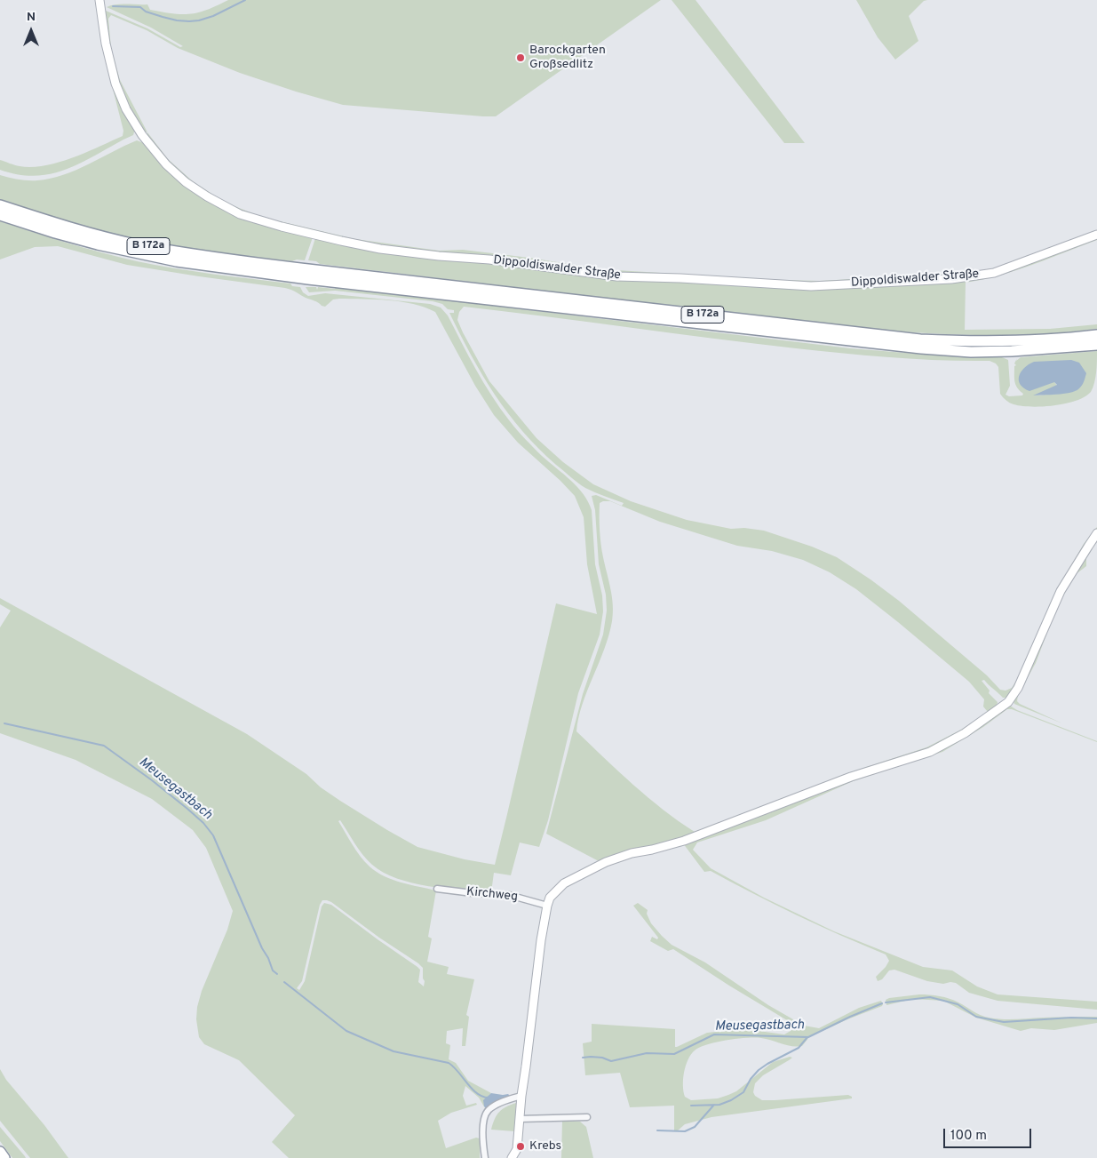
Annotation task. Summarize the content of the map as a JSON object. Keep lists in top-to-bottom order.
{
  "streets": {
    "highway": ["B 172a"],
    "street": ["Dippoldiswalder Straße", "Kirchweg"]
  },
  "water": ["Meusegastbach"],
  "places": ["Barockgarten Großsedlitz", "Krebs"],
  "scale_bar": "100 m",
  "north": "top"
}
